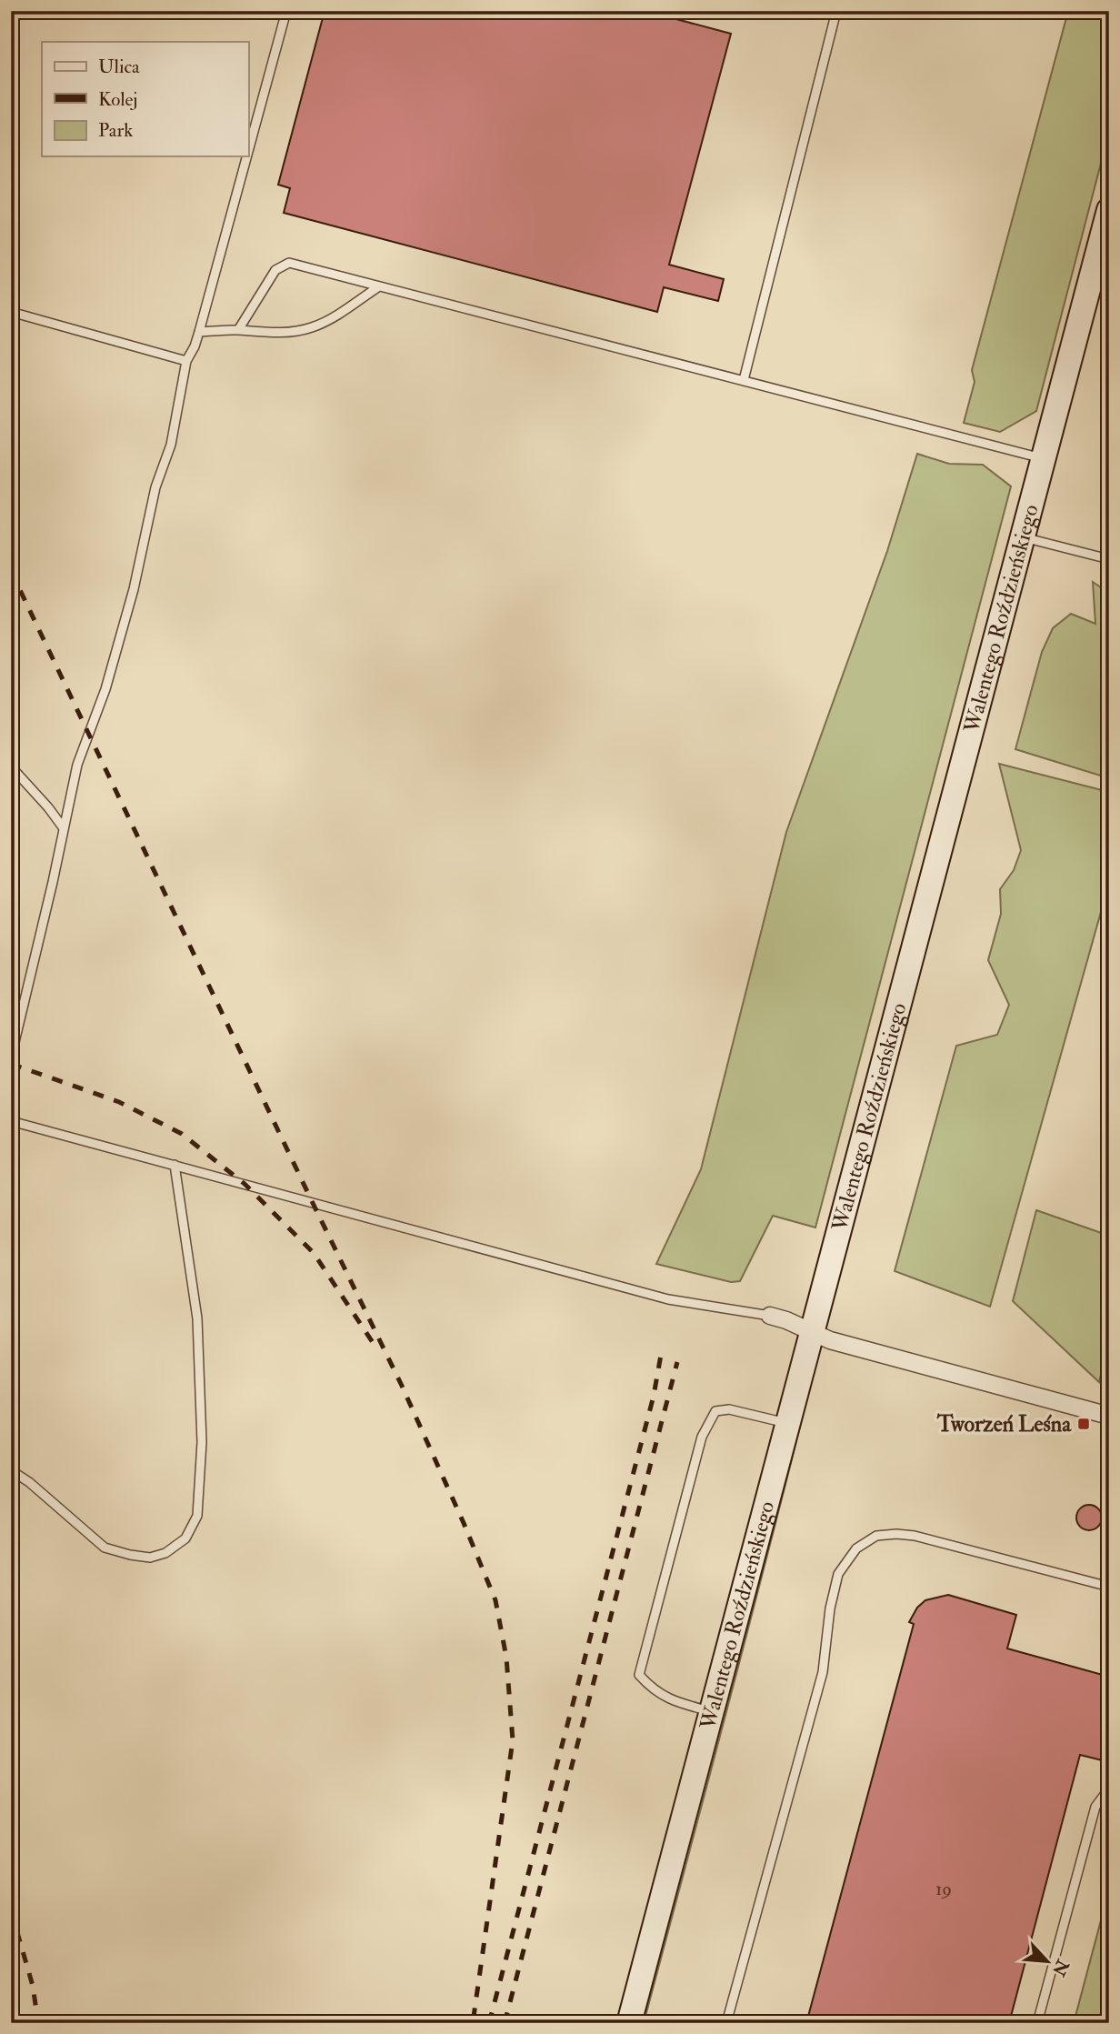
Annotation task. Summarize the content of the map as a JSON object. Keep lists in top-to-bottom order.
{
  "streets": {
    "street": ["Walentego Roździeńskiego"]
  },
  "places": {
    "transit": ["Tworzeń Leśna"]
  },
  "house_numbers": ["19"],
  "legend": ["Ulica", "Kolej", "Park"],
  "north": "bottom right"
}
